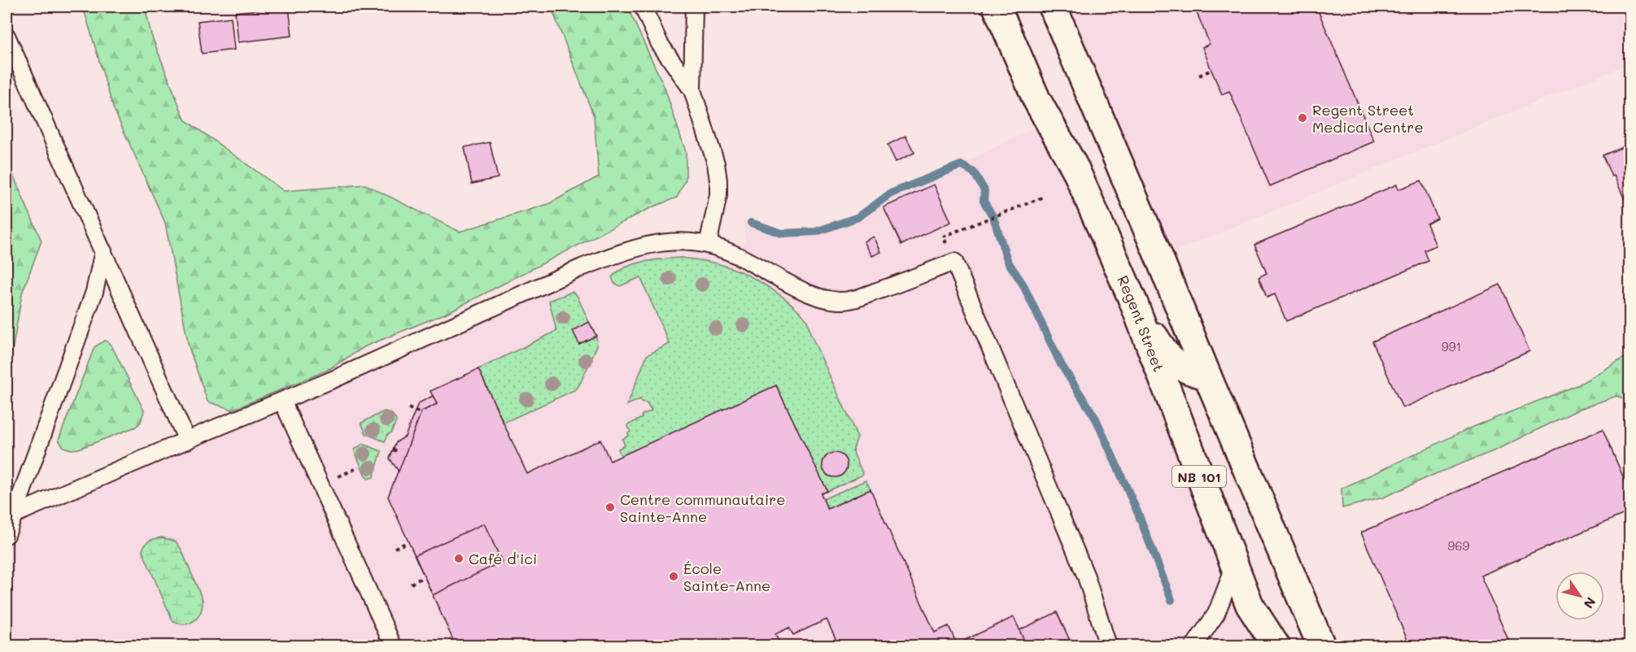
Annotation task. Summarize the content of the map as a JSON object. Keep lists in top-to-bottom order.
{
  "streets": {
    "main road": ["Regent Street", "NB 101"]
  },
  "places": [
    "Regent Street Medical Centre",
    "Centre communautaire Sainte-Anne",
    "Café d'ici",
    "École Sainte-Anne"
  ],
  "house_numbers": ["991", "969"],
  "north": "bottom right"
}
